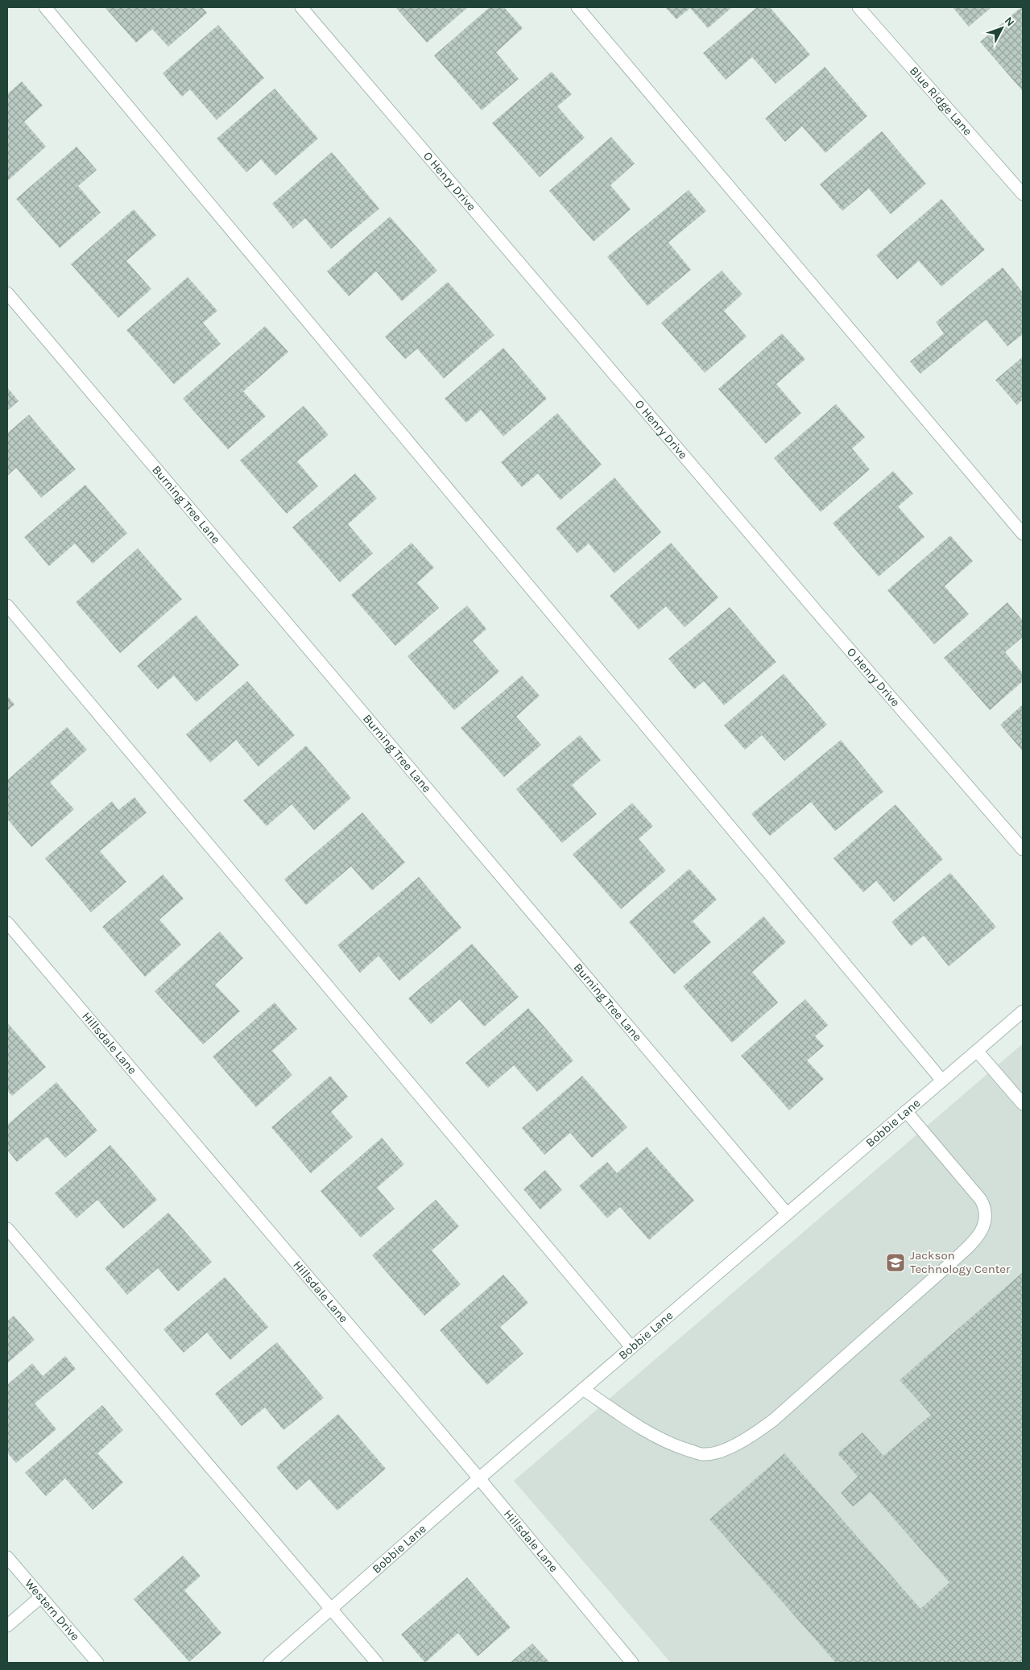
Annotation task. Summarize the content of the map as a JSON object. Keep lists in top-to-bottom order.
{
  "streets": {
    "street": [
      "Blue Ridge Lane",
      "O Henry Drive",
      "Burning Tree Lane",
      "Hillsdale Lane",
      "Bobbie Lane",
      "Western Drive"
    ]
  },
  "crossings": [
    ["Burning Tree Lane", "Bobbie Lane"],
    ["Hillsdale Lane", "Bobbie Lane"]
  ],
  "places": {
    "school or university": ["Jackson Technology Center"]
  },
  "north": "top right"
}
